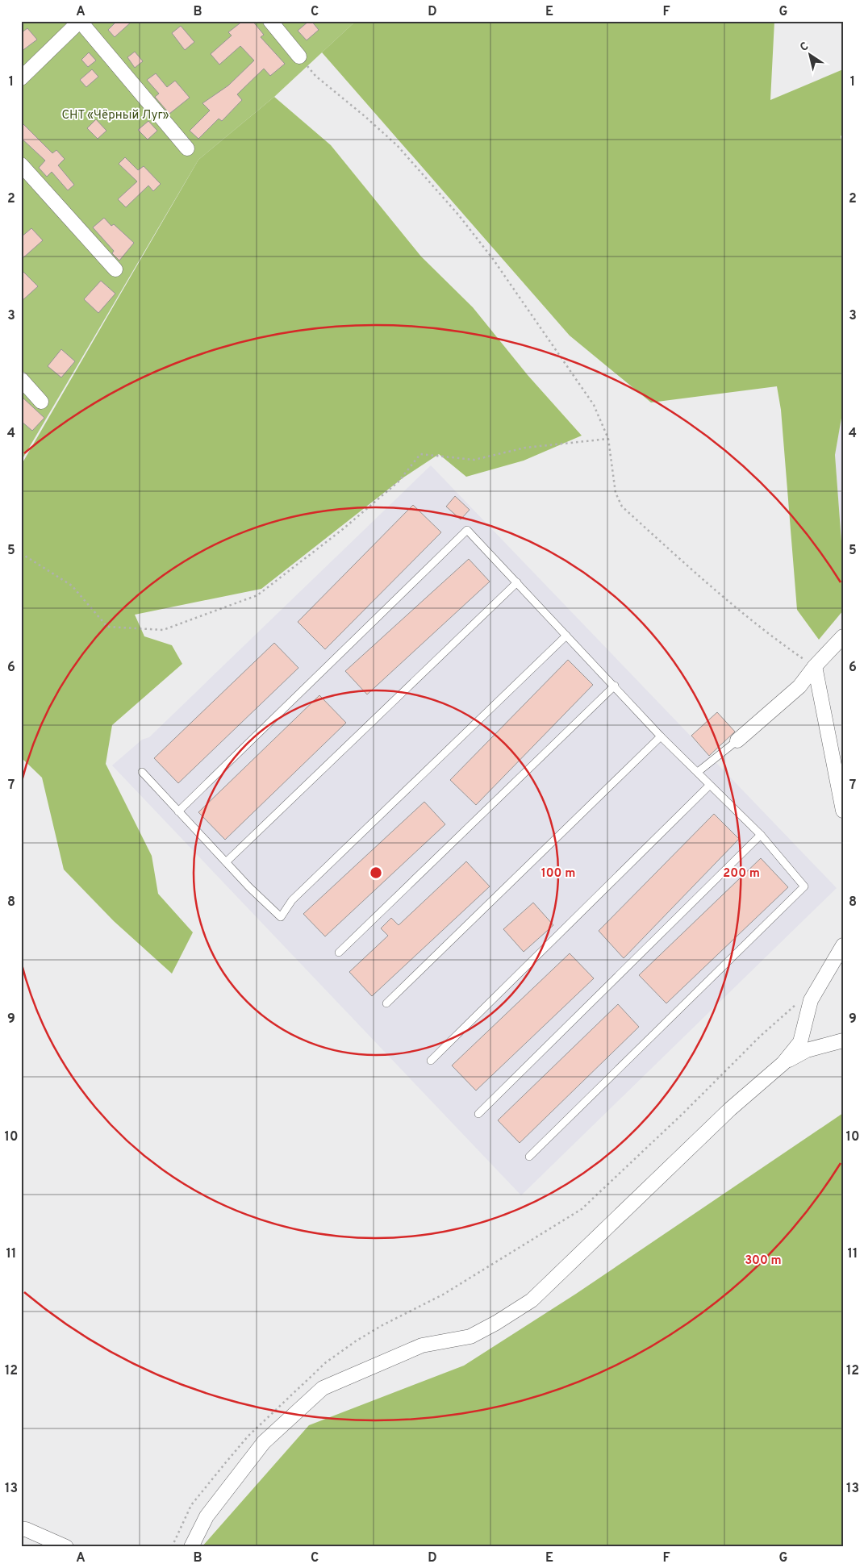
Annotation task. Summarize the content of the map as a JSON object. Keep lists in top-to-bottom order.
{
  "parks": ["СНТ «Чёрный Луг»"],
  "north": "top left",
  "grid": {
    "columns": [
      "A",
      "B",
      "C",
      "D",
      "E",
      "F",
      "G"
    ],
    "rows": [
      "1",
      "2",
      "3",
      "4",
      "5",
      "6",
      "7",
      "8",
      "9",
      "10",
      "11",
      "12",
      "13"
    ]
  },
  "rings": ["100 m", "200 m", "300 m"]
}
